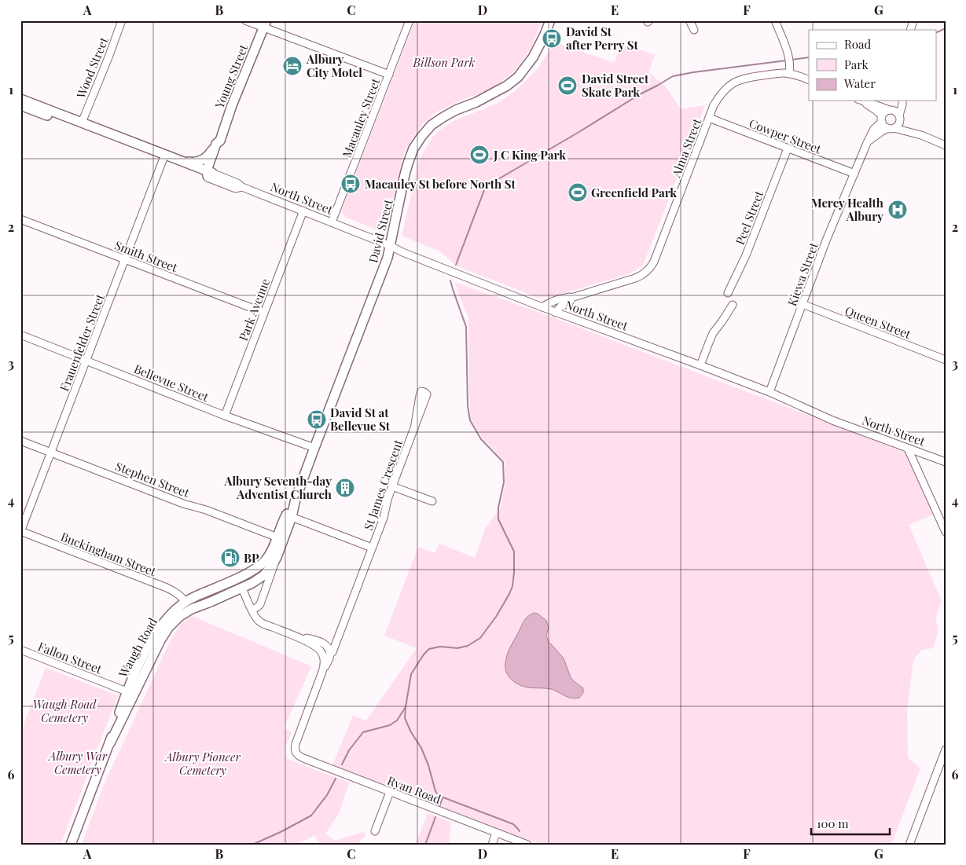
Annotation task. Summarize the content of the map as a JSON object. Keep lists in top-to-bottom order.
{
  "streets": {
    "main road": [
      "Young Street",
      "North Street",
      "David Street",
      "Waugh Road"
    ],
    "street": [
      "Wood Street",
      "Macauley Street",
      "Cowper Street",
      "Alma Street",
      "Peel Street",
      "Smith Street",
      "Kiewa Street",
      "Park Avenue",
      "Queen Street",
      "Frauenfelder Street",
      "Bellevue Street",
      "Stephen Street",
      "St James Crescent",
      "Buckingham Street",
      "Fallon Street",
      "Ryan Road"
    ]
  },
  "crossings": [
    ["Wood Street", "North Street"],
    ["Young Street", "North Street"],
    ["Macauley Street", "North Street"],
    ["Cowper Street", "Alma Street"],
    ["Cowper Street", "Peel Street"],
    ["Cowper Street", "Kiewa Street"],
    ["Alma Street", "North Street"],
    ["North Street", "David Street"],
    ["North Street", "Kiewa Street"],
    ["North Street", "Park Avenue"],
    ["North Street", "Frauenfelder Street"],
    ["David Street", "Bellevue Street"],
    ["David Street", "Stephen Street"],
    ["David Street", "St James Crescent"],
    ["David Street", "Waugh Road"],
    ["Smith Street", "Park Avenue"],
    ["Smith Street", "Frauenfelder Street"],
    ["Kiewa Street", "Queen Street"],
    ["Park Avenue", "Bellevue Street"],
    ["Frauenfelder Street", "Bellevue Street"],
    ["Frauenfelder Street", "Stephen Street"],
    ["Frauenfelder Street", "Buckingham Street"],
    ["St James Crescent", "Ryan Road"],
    ["Buckingham Street", "Waugh Road"],
    ["Waugh Road", "Fallon Street"]
  ],
  "parks": [
    "Billson Park",
    "Waugh Road Cemetery",
    "Albury War Cemetery",
    "Albury Pioneer Cemetery"
  ],
  "places": {
    "bus stop": ["David St after Perry St", "Macauley St before North St", "David St at Bellevue St"],
    "hotel": ["Albury City Motel"],
    "sports": ["David Street Skate Park", "J C King Park", "Greenfield Park"],
    "hospital": ["Mercy Health Albury"],
    "building": ["Albury Seventh-day Adventist Church"],
    "fuel station": ["BP"]
  },
  "legend": ["Road", "Park", "Water"],
  "scale_bar": "100 m",
  "grid": {
    "columns": [
      "A",
      "B",
      "C",
      "D",
      "E",
      "F",
      "G"
    ],
    "rows": [
      "1",
      "2",
      "3",
      "4",
      "5",
      "6"
    ]
  }
}
